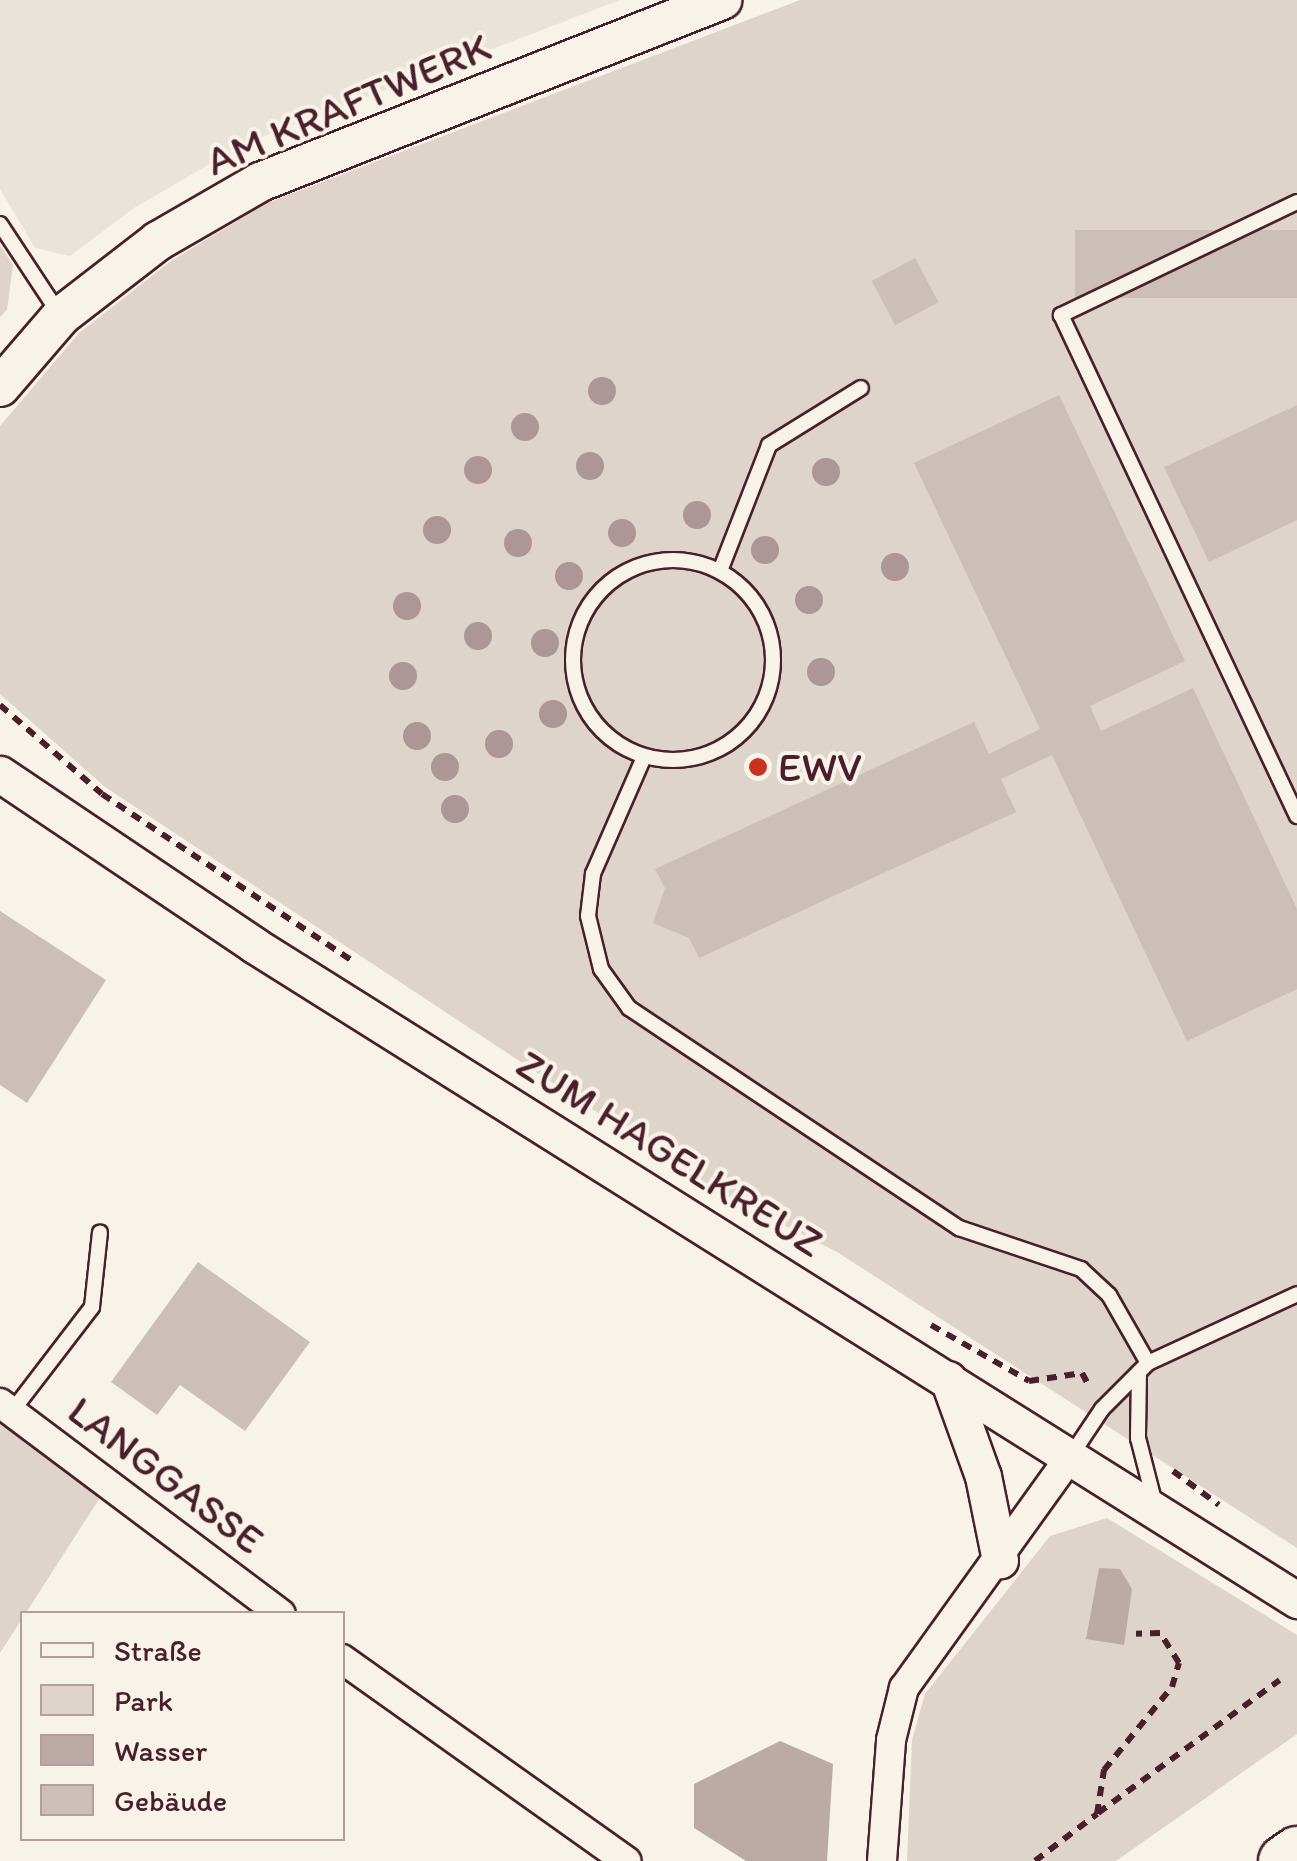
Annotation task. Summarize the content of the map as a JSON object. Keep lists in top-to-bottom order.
{
  "streets": {
    "main road": ["AM KRAFTWERK"],
    "street": ["ZUM HAGELKREUZ", "LANGGASSE"]
  },
  "places": ["EWV"],
  "legend": [
    "Straße",
    "Park",
    "Wasser",
    "Gebäude"
  ]
}
